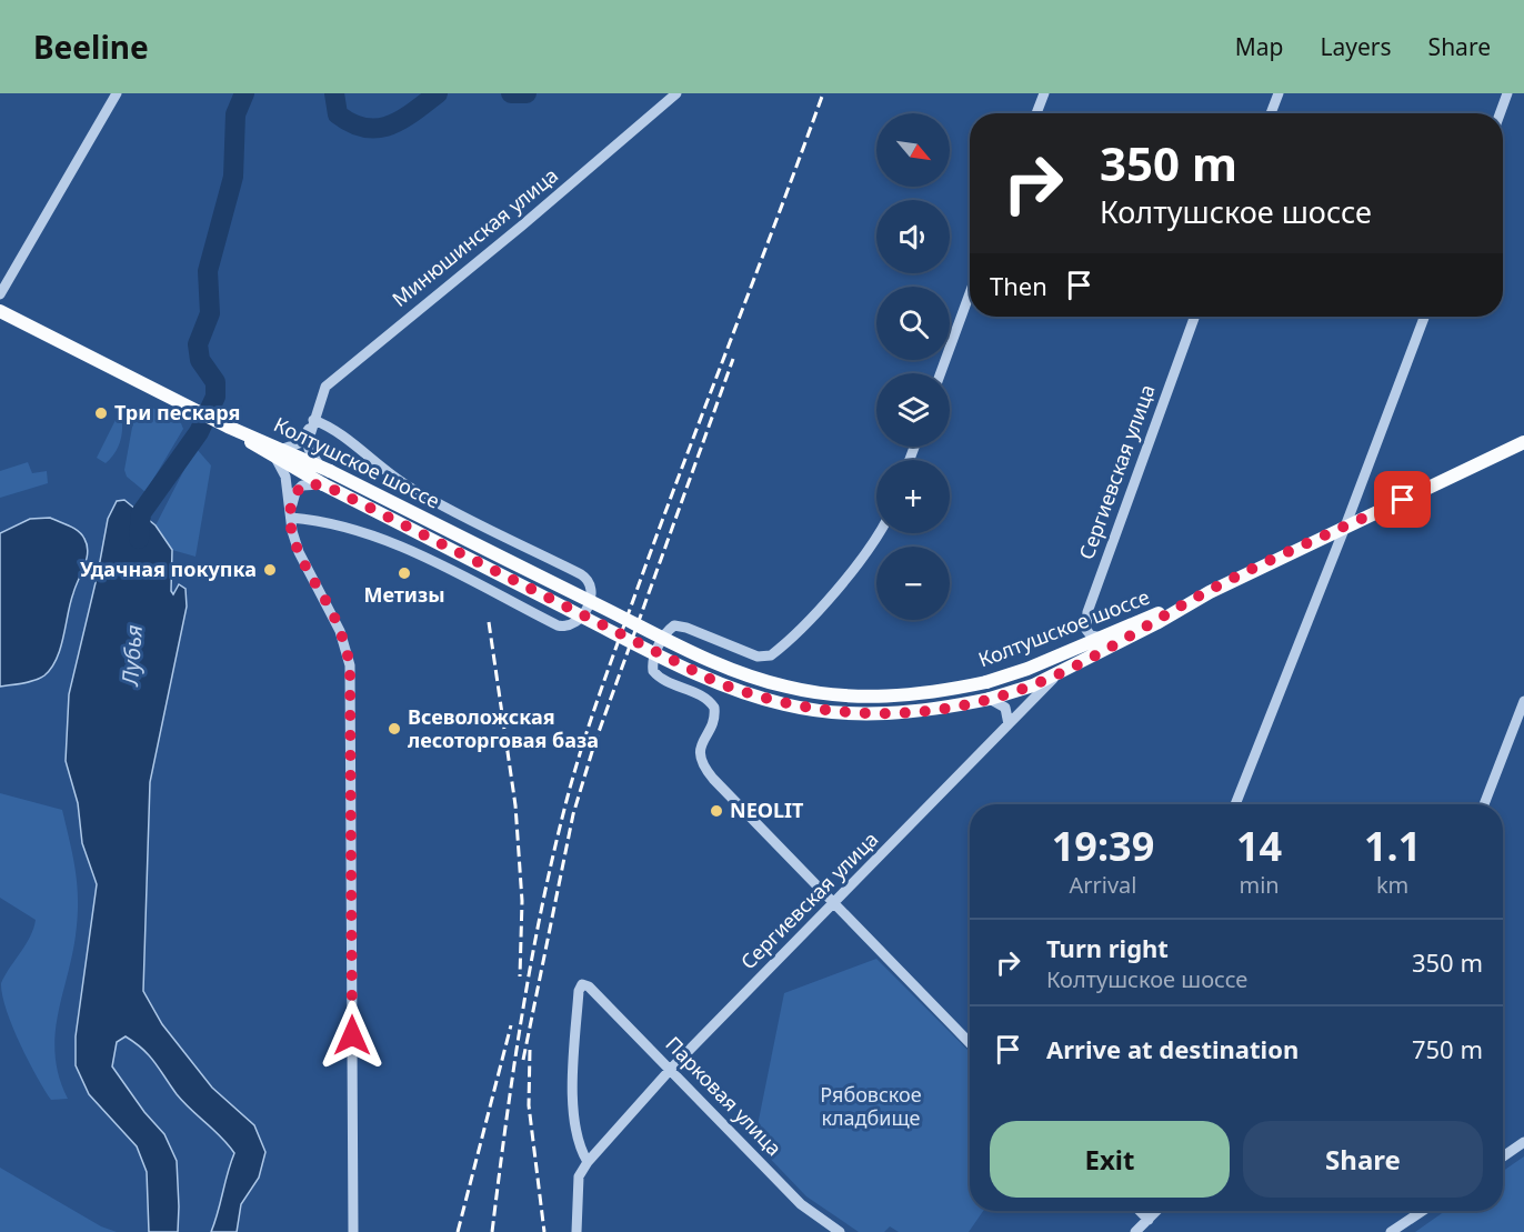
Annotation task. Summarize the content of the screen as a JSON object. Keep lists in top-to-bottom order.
{
  "streets": {
    "main road": ["Колтушское шоссе"],
    "street": ["Минюшинская улица", "Сергиевская улица", "Парковая улица"]
  },
  "crossings": [
    ["Минюшинская улица", "Колтушское шоссе"],
    ["Колтушское шоссе", "Сергиевская улица"],
    ["Сергиевская улица", "Парковая улица"]
  ],
  "water": ["Лубья"],
  "parks": ["Рябовское кладбище"],
  "places": [
    "Три пескаря",
    "Удачная покупка",
    "Метизы",
    "Всеволожская лесоторговая база",
    "NEOLIT"
  ],
  "north": "bottom right",
  "page": {
    "header": "Beeline",
    "nav": ["Map", "Layers", "Share"],
    "map_buttons": ["+", "−"],
    "turn": ["350 m", "Колтушское шоссе"],
    "then": "Then",
    "eta": [
      "19:39",
      "Arrival",
      "14",
      "min",
      "1.1",
      "km"
    ],
    "list": [
      {
        "name": "Turn right",
        "note": "Колтушское шоссе",
        "value": "350 m"
      },
      {
        "name": "Arrive at destination",
        "value": "750 m"
      }
    ],
    "buttons": ["Exit", "Share"]
  }
}
